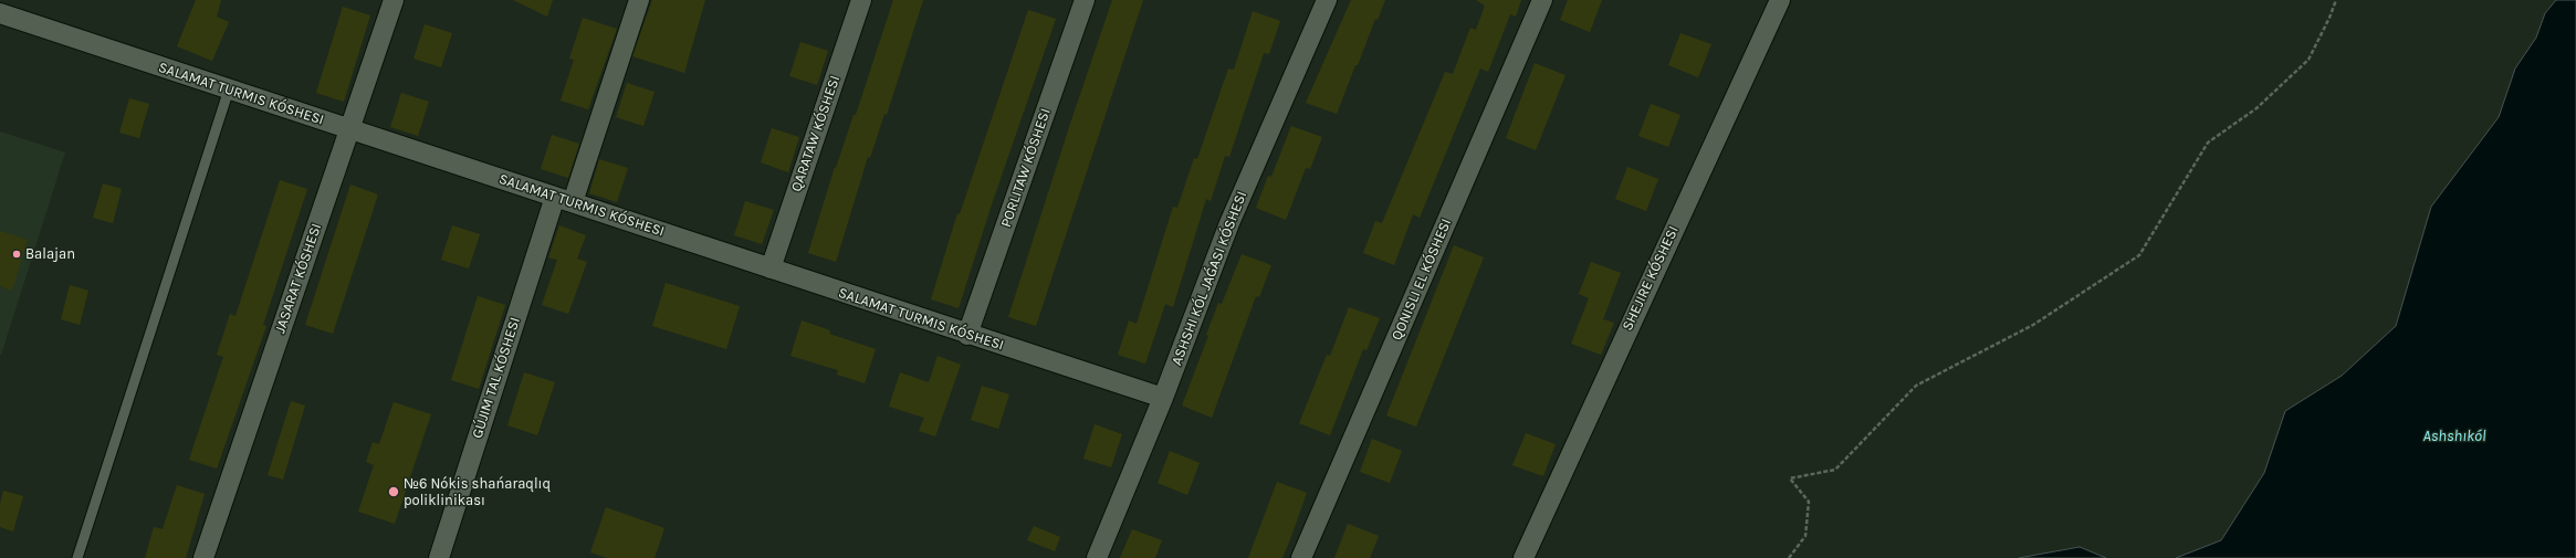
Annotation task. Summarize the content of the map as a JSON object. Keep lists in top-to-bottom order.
{
  "streets": {
    "street": [
      "QARATAW KÓSHESI",
      "JASARAT KÓSHESI",
      "SHEJIRE KÓSHESI",
      "GÚJIM TAL KÓSHESI"
    ]
  },
  "water": ["Ashshıkól"],
  "places": ["Balajan", "№6 Nókis shańaraqlıq poliklinikası"]
}
